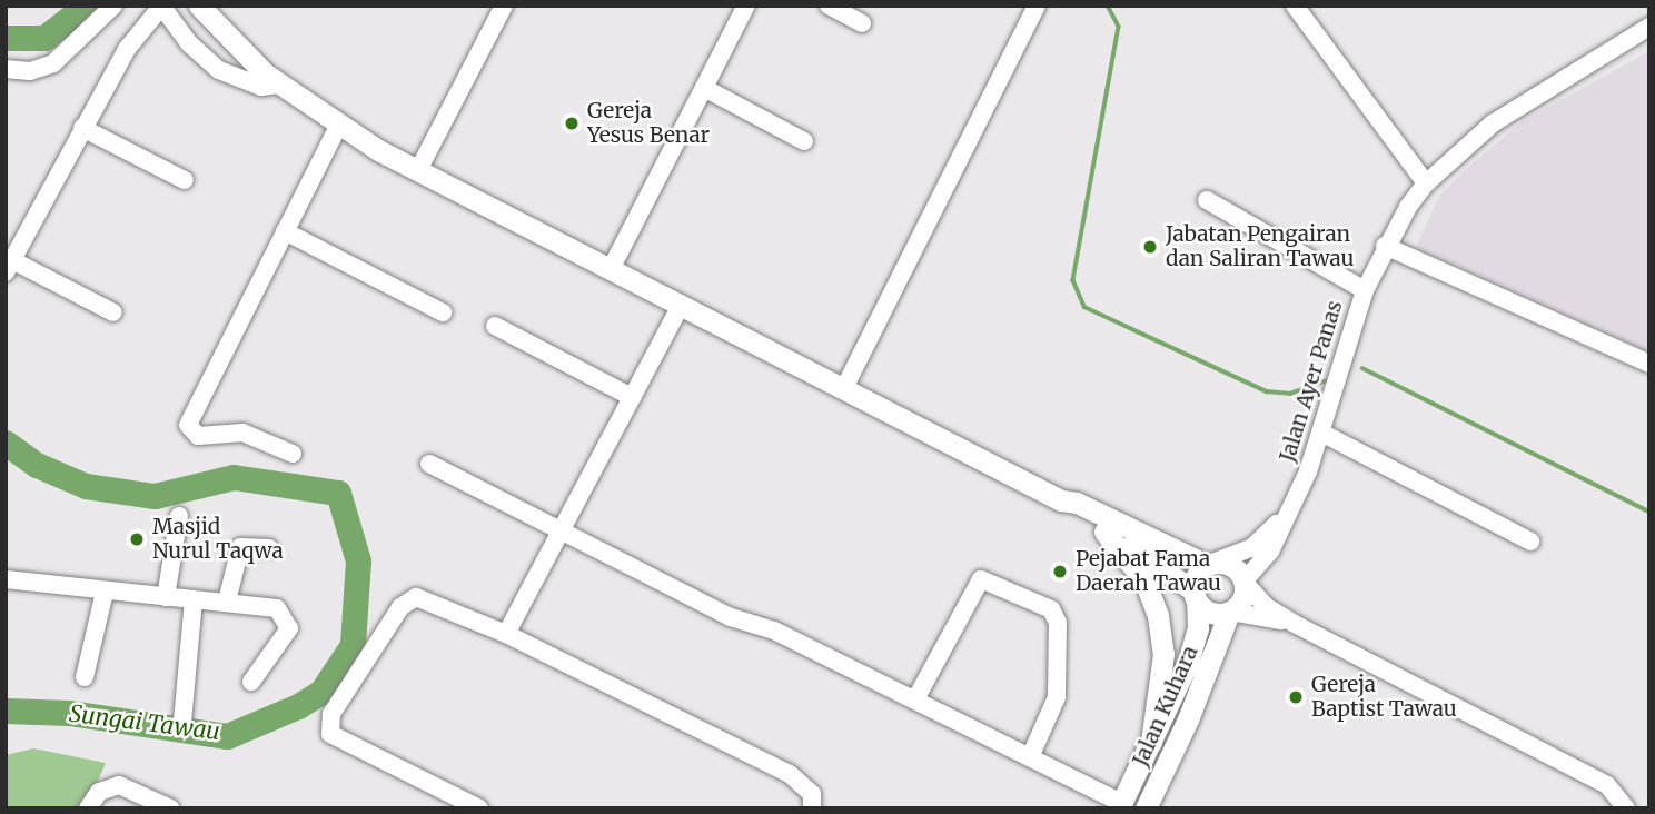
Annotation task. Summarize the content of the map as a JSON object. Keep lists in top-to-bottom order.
{
  "streets": {
    "main road": ["Jalan Kuhara"],
    "street": ["Jalan Ayer Panas"]
  },
  "crossings": [
    ["Jalan Ayer Panas", "Jalan Kuhara"]
  ],
  "water": ["Sungai Tawau"],
  "places": [
    "Gereja Yesus Benar",
    "Jabatan Pengairan dan Saliran Tawau",
    "Masjid Nurul Taqwa",
    "Pejabat Fama Daerah Tawau",
    "Gereja Baptist Tawau"
  ]
}
